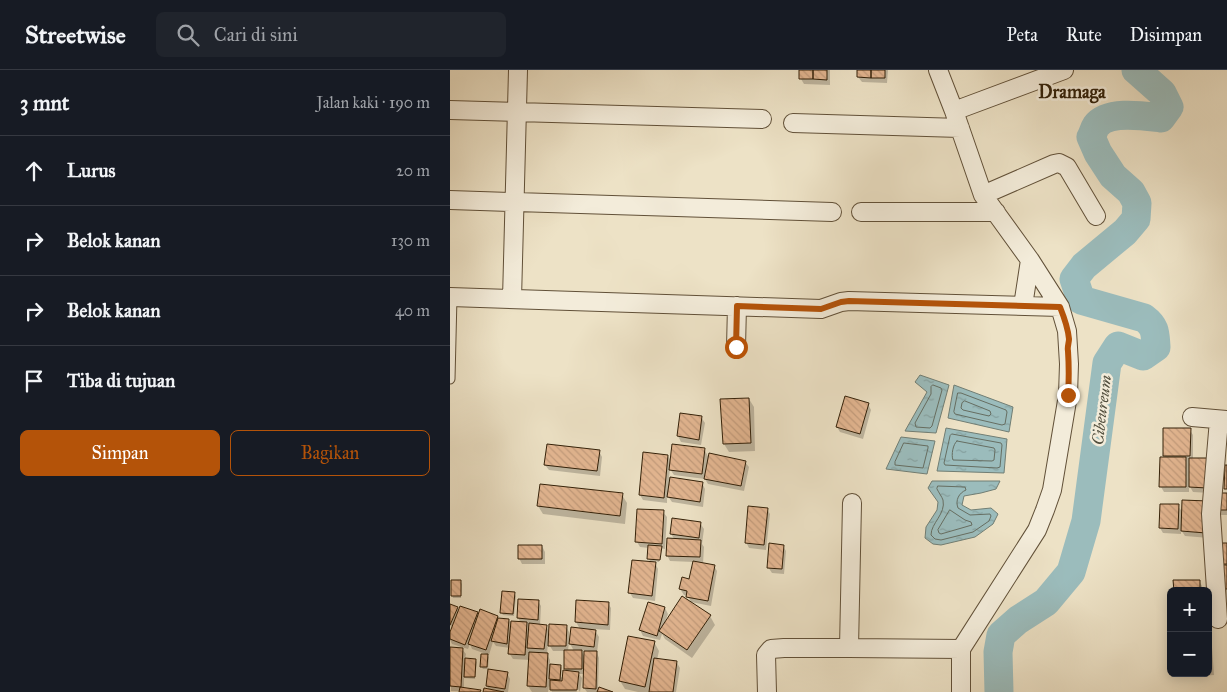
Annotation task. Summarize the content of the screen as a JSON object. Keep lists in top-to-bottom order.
{
  "districts": ["Dramaga"],
  "water": ["Cibeureum"],
  "page": {
    "header": "Streetwise",
    "search": "Cari di sini",
    "nav": ["Peta", "Rute", "Disimpan"],
    "heading": ["3 mnt", "Jalan kaki · 190 m"],
    "list": [
      ["Lurus", "20 m"],
      ["Belok kanan", "130 m"],
      ["Belok kanan", "40 m"],
      "Tiba di tujuan"
    ],
    "buttons": ["Simpan", "Bagikan"],
    "map_buttons": ["+", "−"]
  }
}
